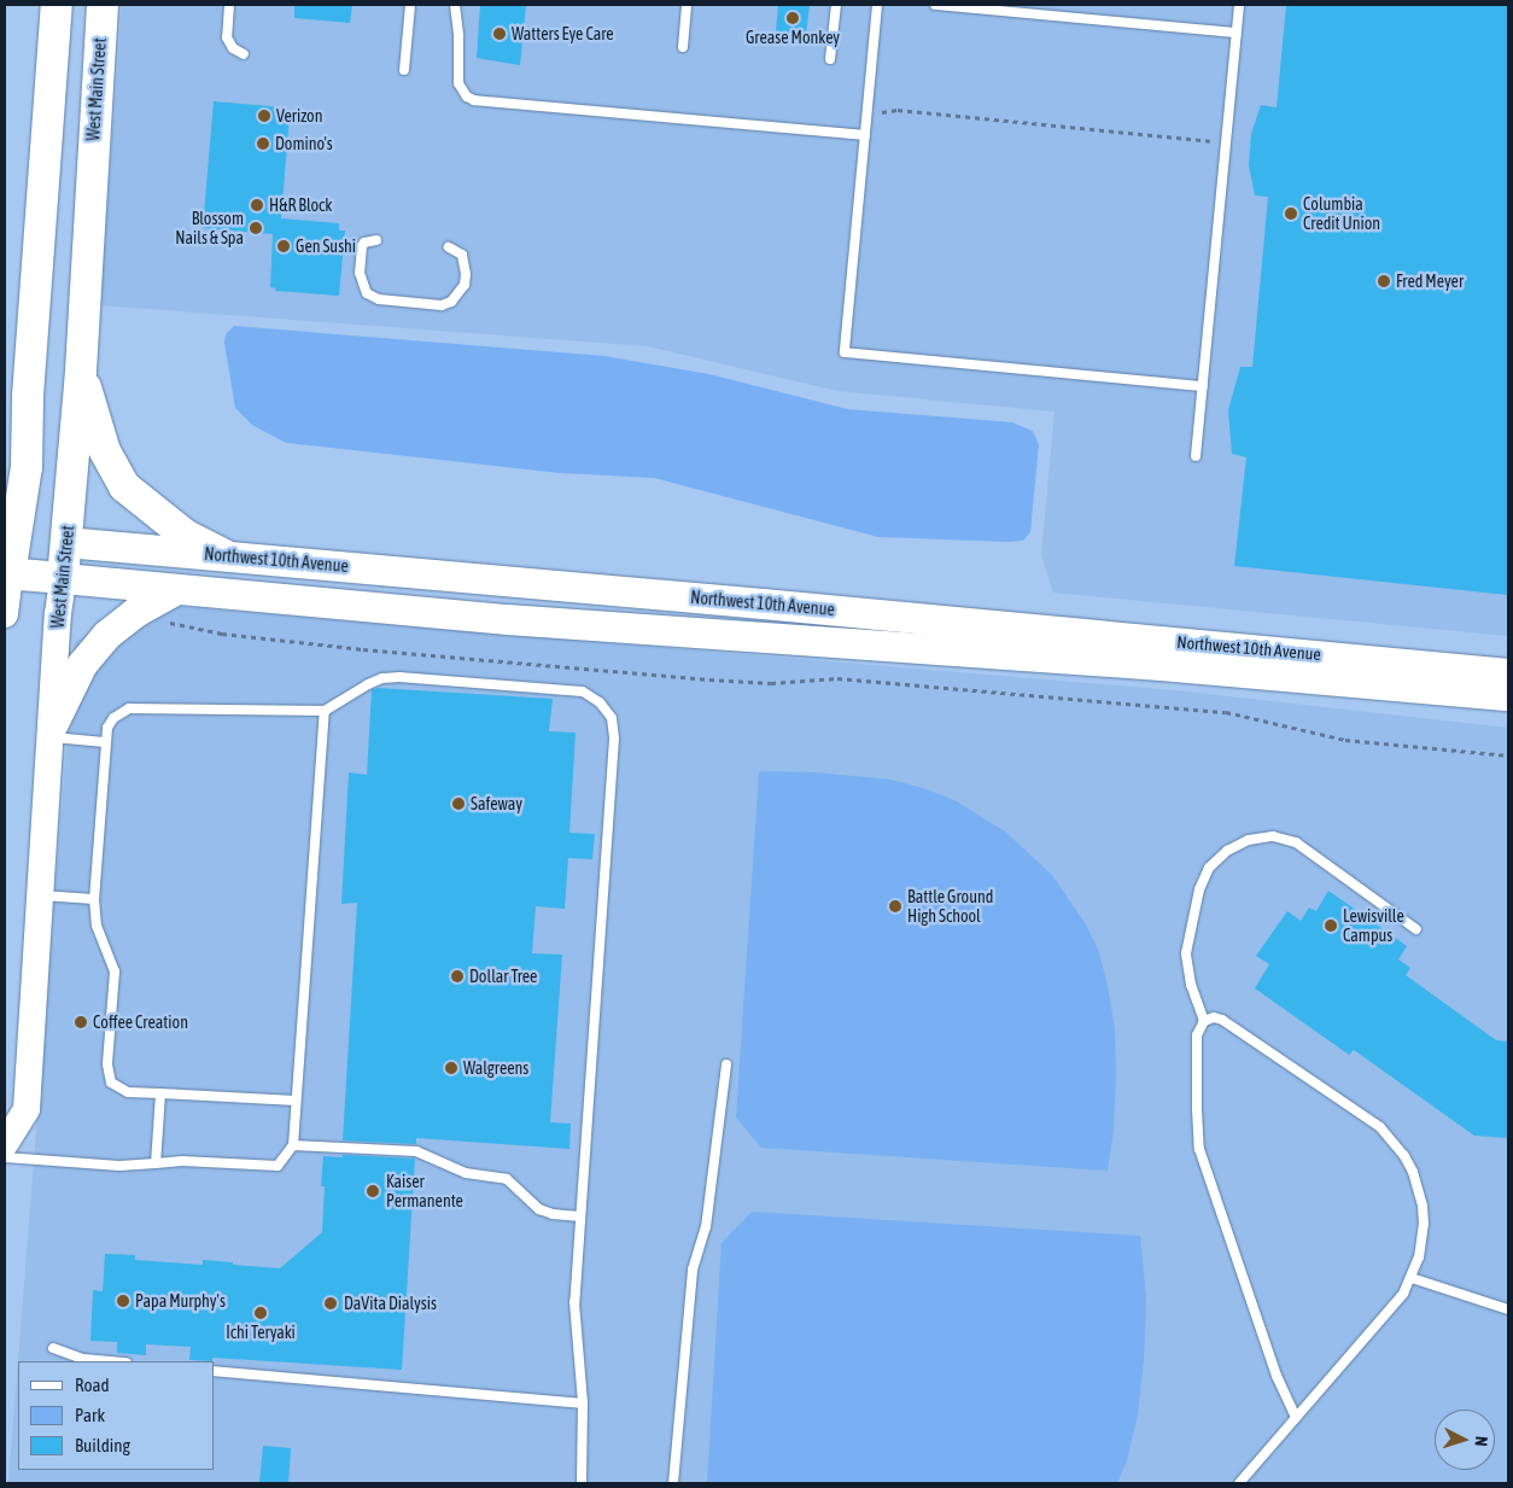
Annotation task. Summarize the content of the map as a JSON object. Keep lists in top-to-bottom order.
{
  "streets": {
    "highway": ["West Main Street", "Northwest 10th Avenue"]
  },
  "crossings": [
    ["West Main Street", "Northwest 10th Avenue"]
  ],
  "places": [
    "Grease Monkey",
    "Watters Eye Care",
    "Verizon",
    "Domino's",
    "H&R Block",
    "Columbia Credit Union",
    "Blossom Nails & Spa",
    "Gen Sushi",
    "Fred Meyer",
    "Safeway",
    "Battle Ground High School",
    "Lewisville Campus",
    "Dollar Tree",
    "Coffee Creation",
    "Walgreens",
    "Kaiser Permanente",
    "Papa Murphy's",
    "DaVita Dialysis",
    "Ichi Teryaki"
  ],
  "legend": ["Road", "Park", "Building"],
  "north": "right"
}
